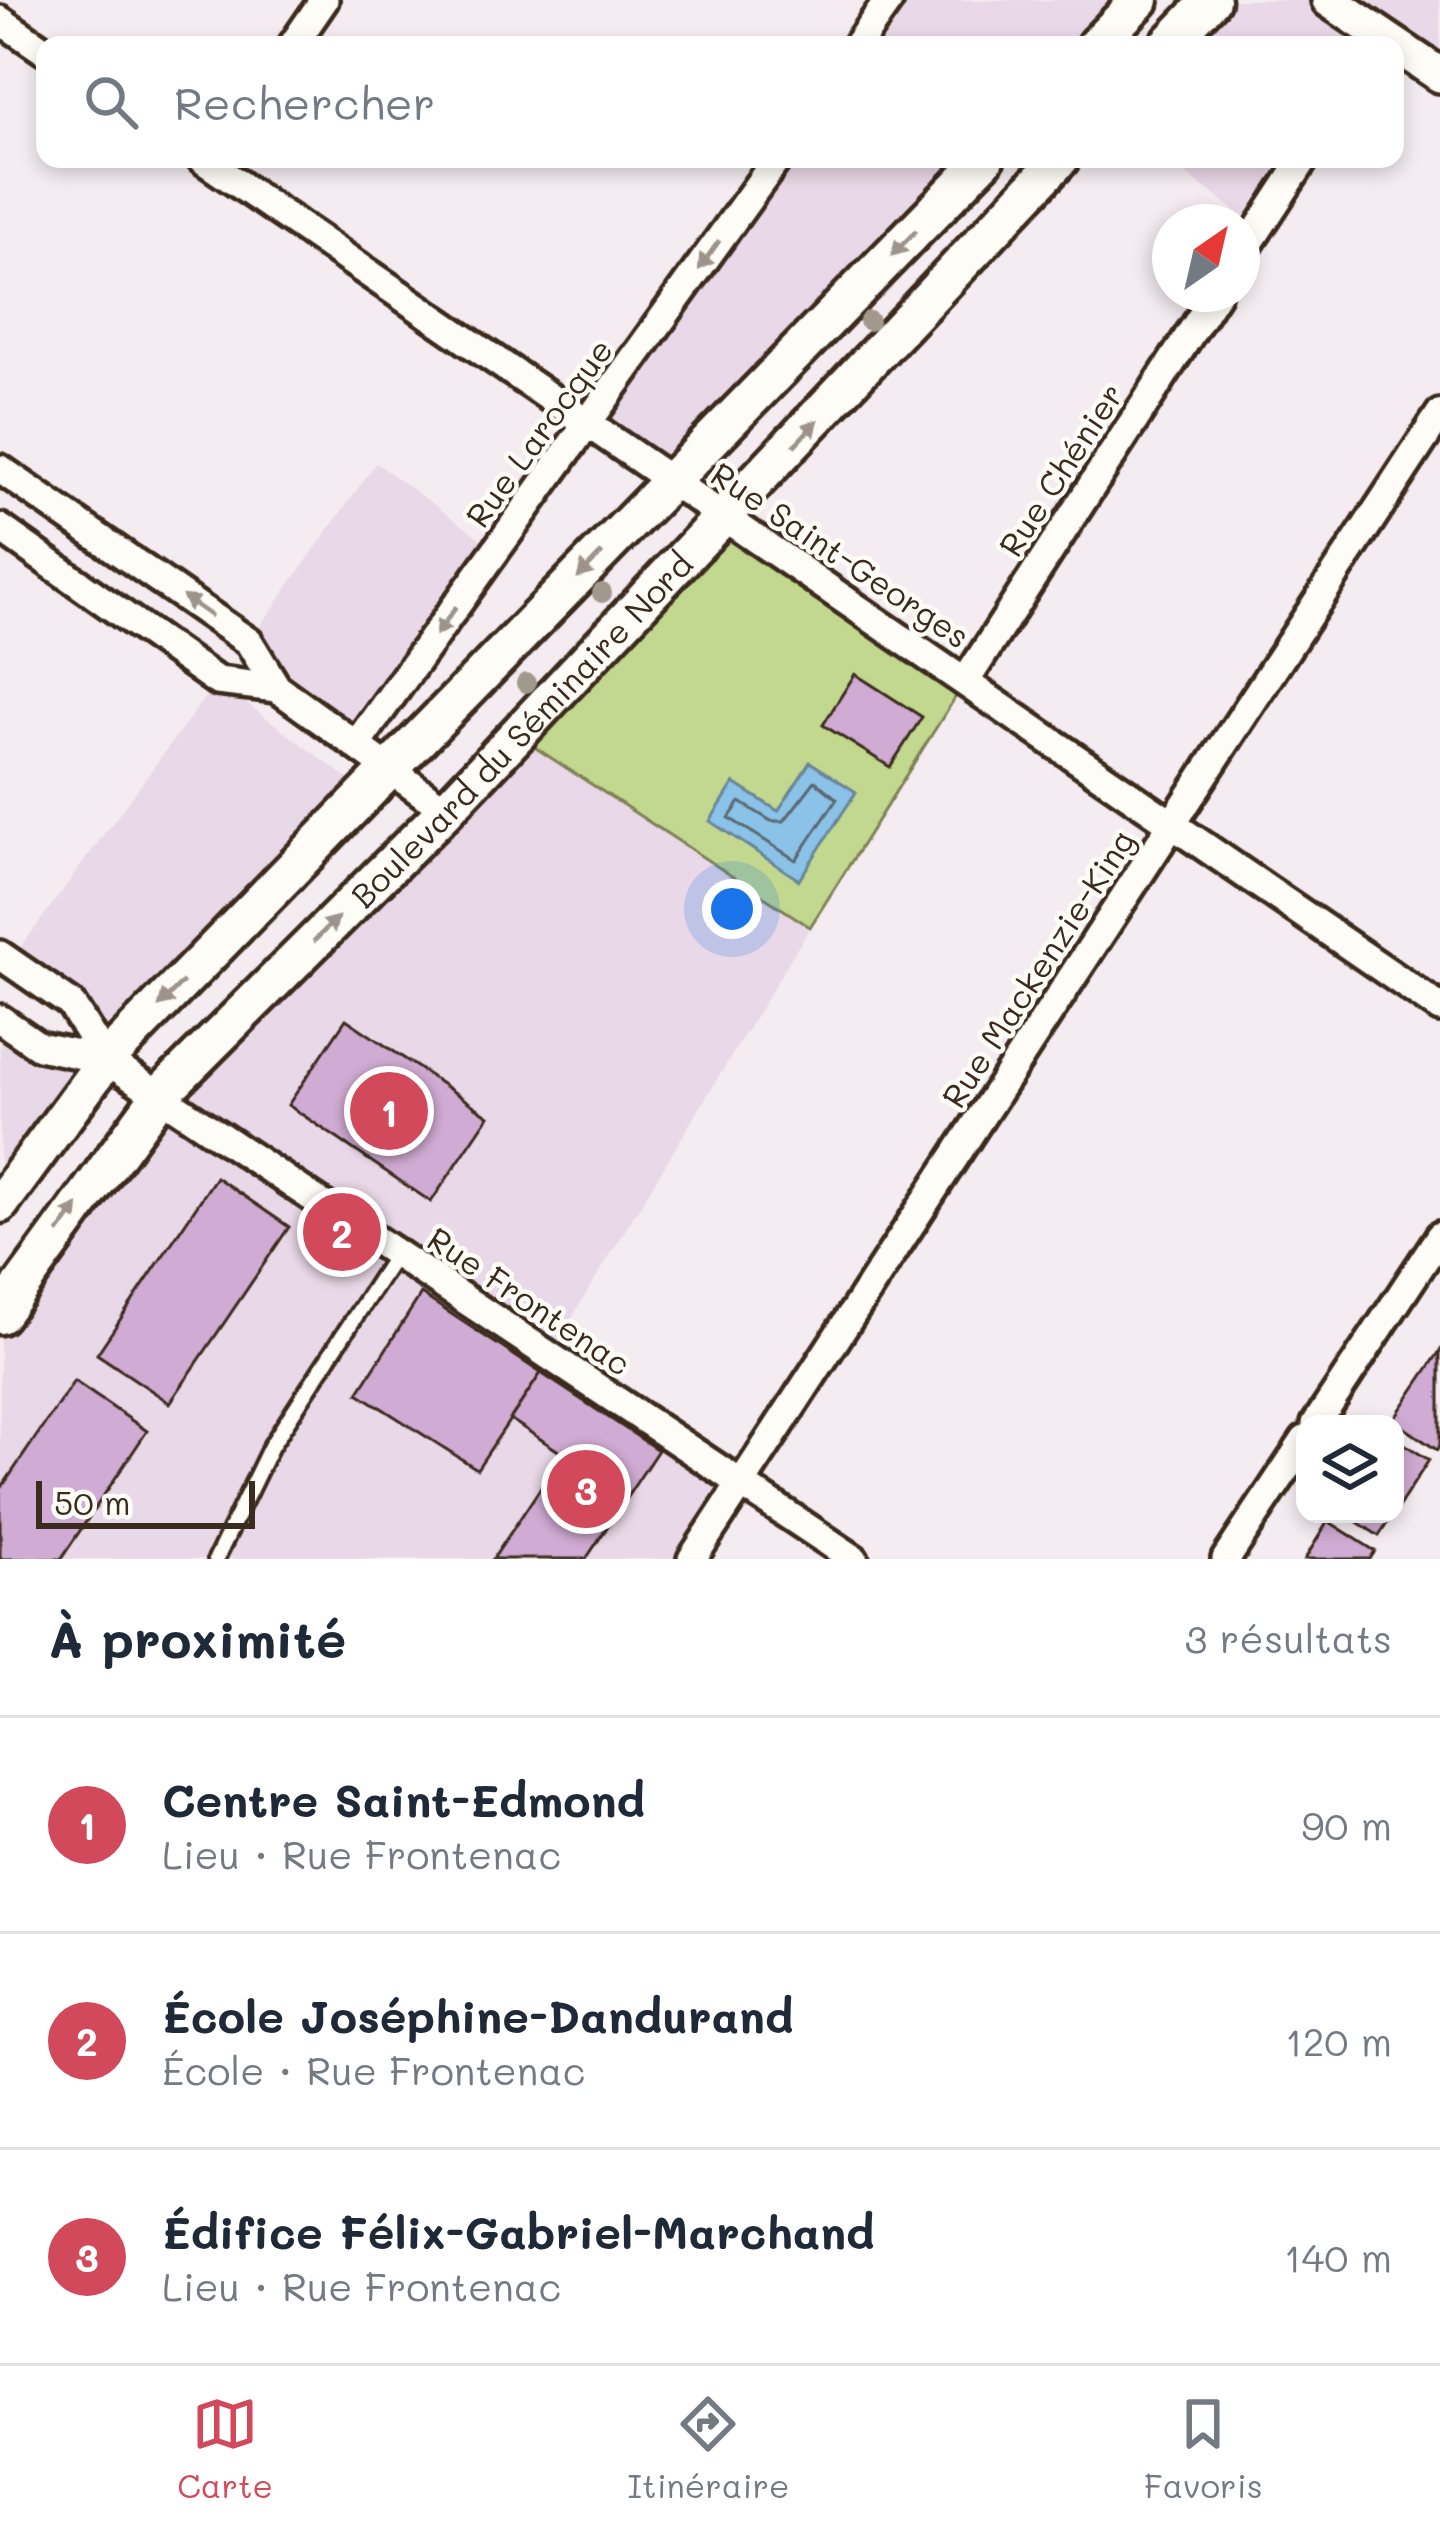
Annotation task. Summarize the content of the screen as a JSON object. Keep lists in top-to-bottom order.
{
  "streets": {
    "main road": ["Boulevard du Séminaire Nord"],
    "street": [
      "Rue Larocque",
      "Rue Chénier",
      "Rue Saint-Georges",
      "Rue Mackenzie-King",
      "Rue Frontenac"
    ]
  },
  "crossings": [
    ["Rue Larocque", "Rue Saint-Georges"],
    ["Rue Chénier", "Rue Saint-Georges"],
    ["Rue Saint-Georges", "Boulevard du Séminaire Nord"],
    ["Rue Saint-Georges", "Rue Mackenzie-King"],
    ["Boulevard du Séminaire Nord", "Rue Frontenac"],
    ["Rue Mackenzie-King", "Rue Frontenac"]
  ],
  "one_way": ["Rue Larocque"],
  "scale_bar": "50 m",
  "north": "top right",
  "page": {
    "search": "Rechercher",
    "pins": ["1", "2", "3"],
    "scale": "50 m",
    "heading": ["À proximité", "3 résultats"],
    "list": [
      {
        "mark": "1",
        "name": "Centre Saint-Edmond",
        "note": "Lieu · Rue Frontenac",
        "value": "90 m"
      },
      {
        "mark": "2",
        "name": "École Joséphine-Dandurand",
        "note": "École · Rue Frontenac",
        "value": "120 m"
      },
      {
        "mark": "3",
        "name": "Édifice Félix-Gabriel-Marchand",
        "note": "Lieu · Rue Frontenac",
        "value": "140 m"
      }
    ],
    "nav": ["Carte", "Itinéraire", "Favoris"]
  }
}
